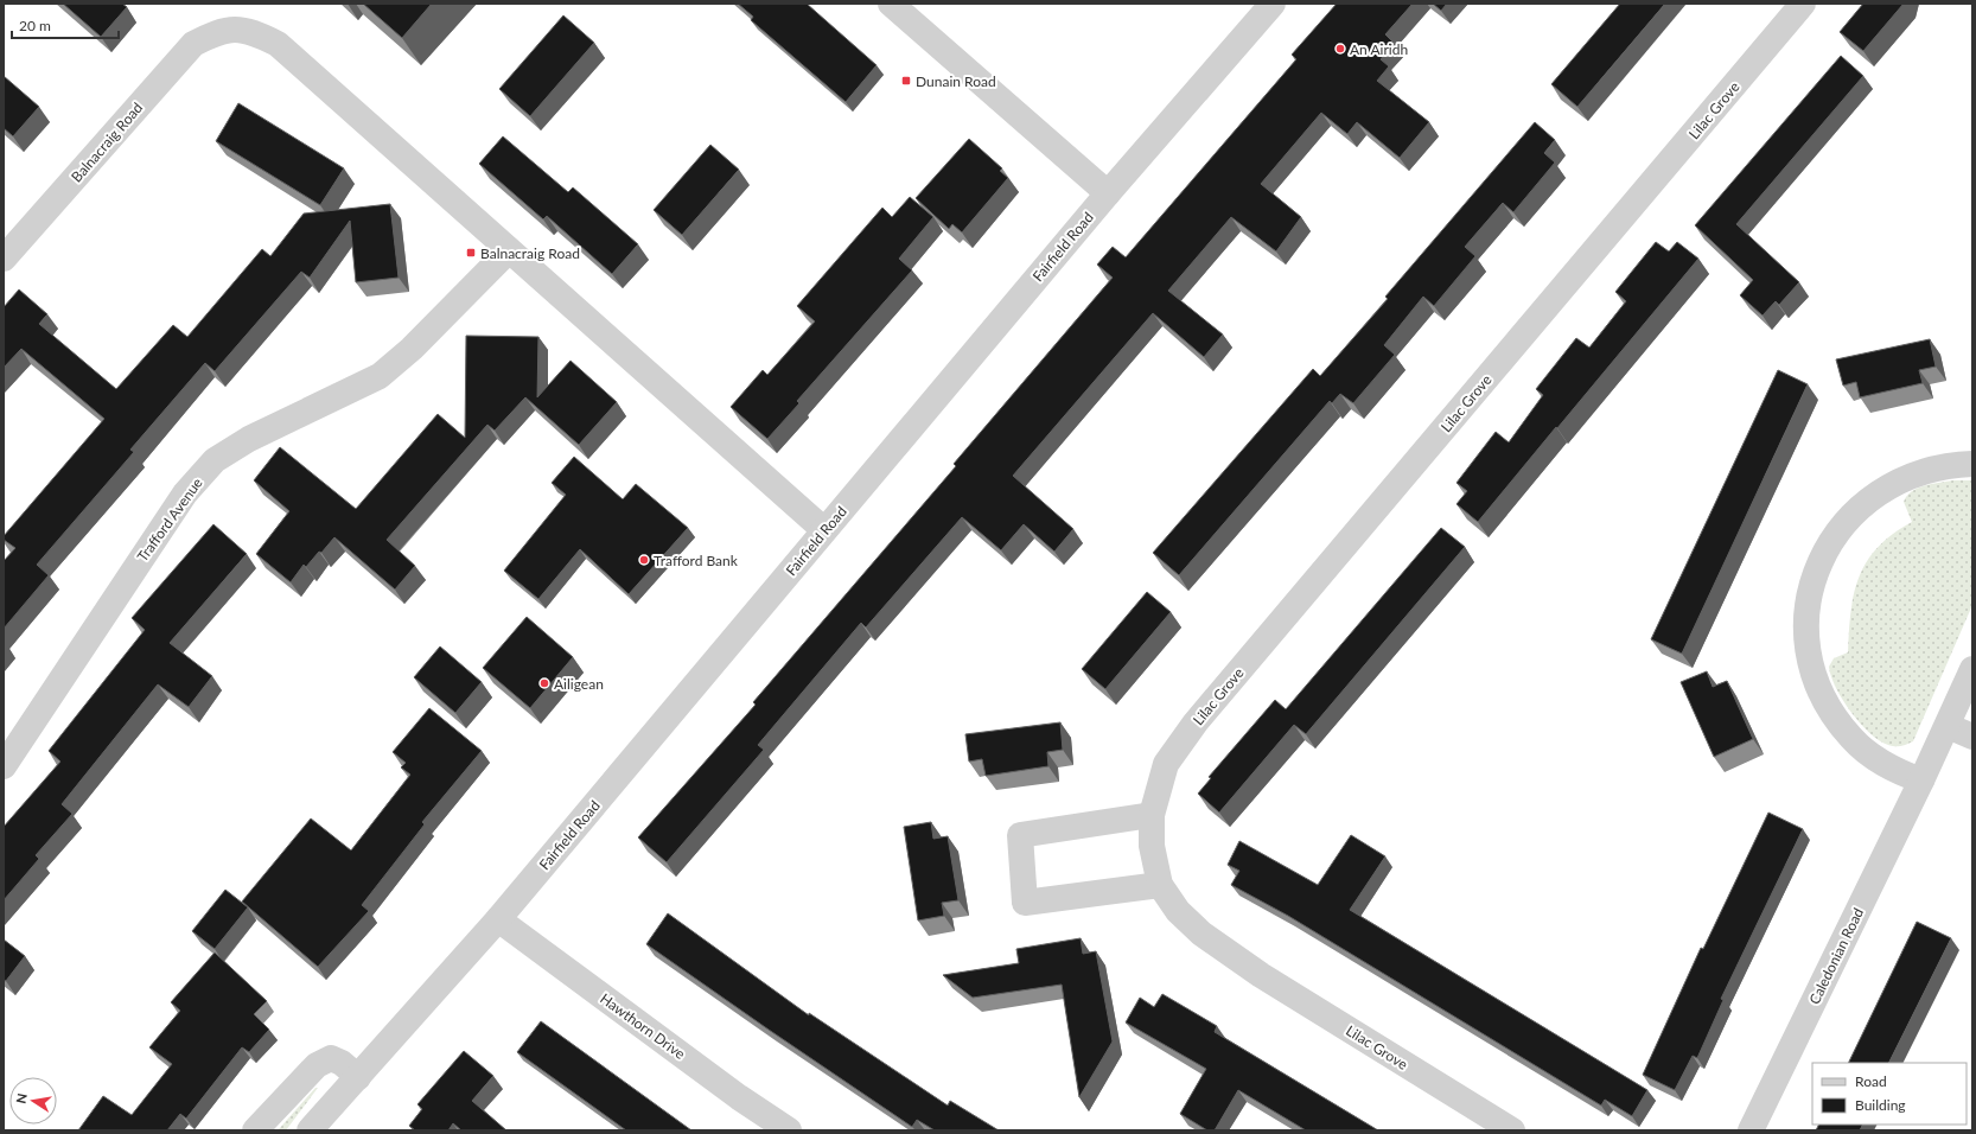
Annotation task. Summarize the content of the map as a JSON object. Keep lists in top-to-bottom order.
{
  "streets": {
    "street": [
      "Lilac Grove",
      "Balnacraig Road",
      "Fairfield Road",
      "Trafford Avenue",
      "Caledonian Road",
      "Hawthorn Drive"
    ]
  },
  "crossings": [
    ["Balnacraig Road", "Fairfield Road"],
    ["Balnacraig Road", "Trafford Avenue"],
    ["Fairfield Road", "Hawthorn Drive"]
  ],
  "places": {
    "other": ["An Airidh", "Trafford Bank", "Ailigean"],
    "transit": ["Dunain Road", "Balnacraig Road"]
  },
  "legend": ["Road", "Building"],
  "scale_bar": "20 m",
  "north": "left"
}
